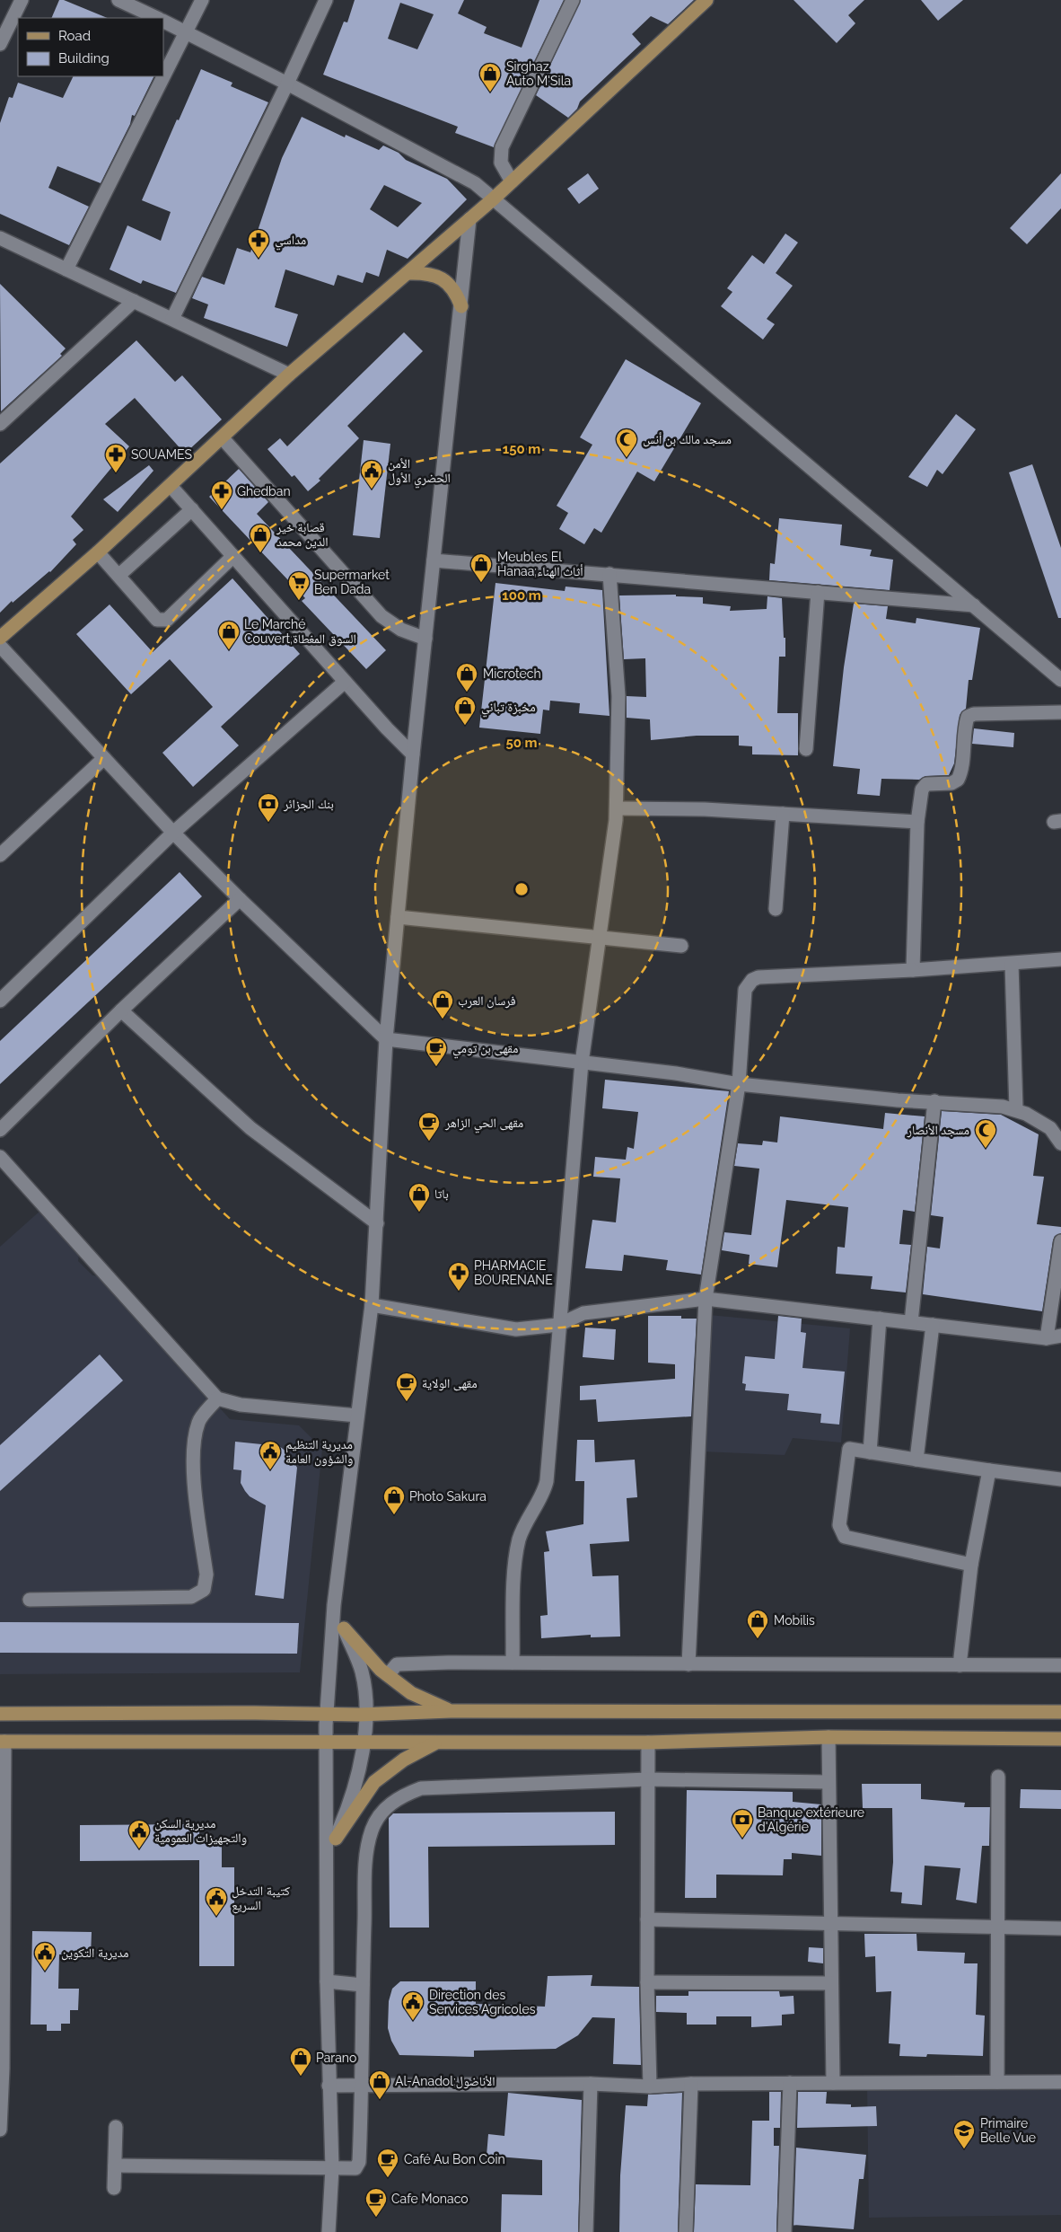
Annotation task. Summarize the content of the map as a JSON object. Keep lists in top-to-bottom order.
{
  "places": {
    "shop": [
      "Sirghaz Auto M'Sila",
      "قصابة خير الدين محمد",
      "Meubles El Hanaa;أثاث الهناء",
      "Le Marché Couvert;السوق المغطاة",
      "Microtech",
      "مخبزة تباني",
      "فرسان العرب",
      "باتا",
      "Photo Sakura",
      "Mobilis",
      "Parano",
      "Al-Anadol;الأناضول"
    ],
    "pharmacy": [
      "مداسي",
      "SOUAMES",
      "Ghedban",
      "PHARMACIE BOURENANE"
    ],
    "mosque": ["مسجد مالك بن أنس", "مسجد الأنصار"],
    "public building": [
      "الأمن الحضري الأول",
      "مديرية التنظيم والشؤون العامة",
      "مديرية السكن والتجهيزات العمومية",
      "كتيبة التدخل السريع",
      "مديرية التكوين",
      "Direction des Services Agricoles"
    ],
    "supermarket": ["Supermarket Ben Dada"],
    "bank": ["بنك الجزائر", "Banque extérieure d'Algérie"],
    "cafe": [
      "مقهى بن تومي",
      "مقهى الحي الزاهر",
      "مقهى الولاية",
      "Café Au Bon Coin",
      "Cafe Monaco"
    ],
    "school or university": ["Primaire Belle Vue"]
  },
  "legend": ["Road", "Building"],
  "rings": ["150 m", "100 m", "50 m"]
}
